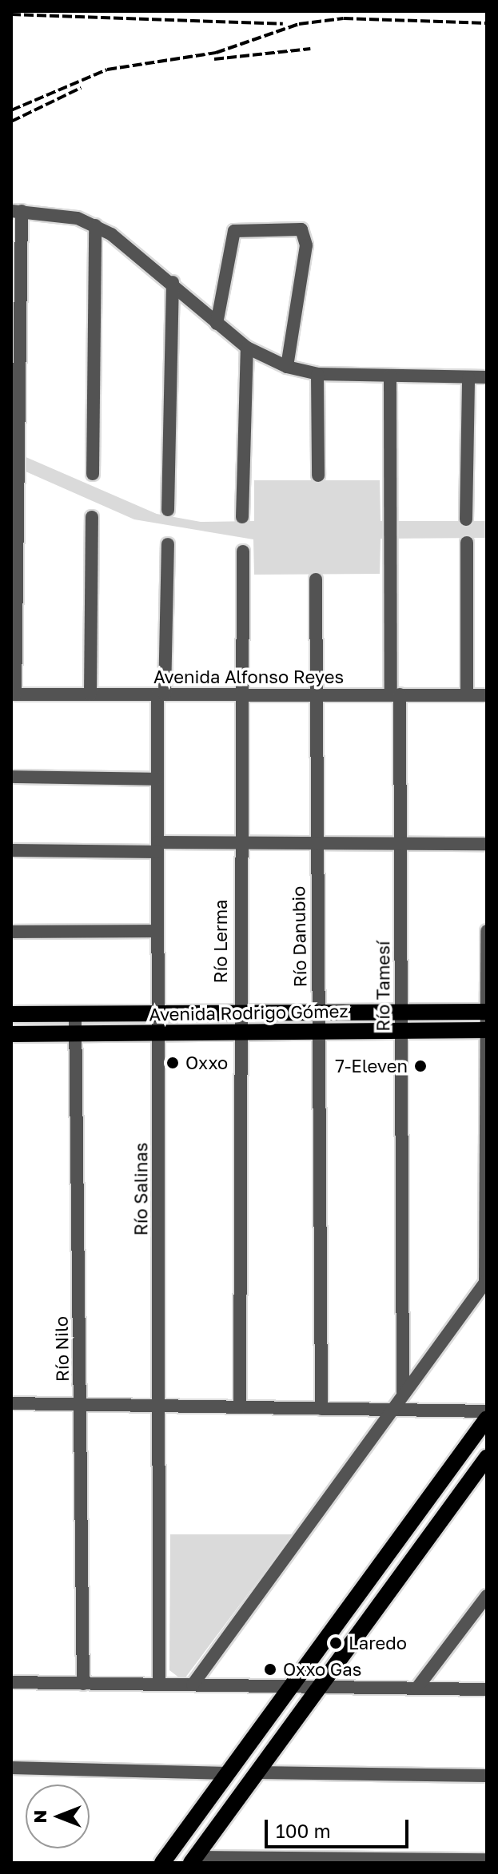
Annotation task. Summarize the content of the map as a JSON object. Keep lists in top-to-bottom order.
{
  "streets": {
    "main road": ["Avenida Rodrigo Gómez"],
    "street": [
      "Avenida Alfonso Reyes",
      "Río Danubio",
      "Río Lerma",
      "Río Tamesí",
      "Río Salinas",
      "Río Nilo"
    ]
  },
  "crossings": [
    ["Avenida Alfonso Reyes", "Río Danubio"],
    ["Avenida Alfonso Reyes", "Río Lerma"],
    ["Avenida Alfonso Reyes", "Río Tamesí"],
    ["Avenida Alfonso Reyes", "Río Salinas"],
    ["Río Danubio", "Avenida Rodrigo Gómez"],
    ["Río Lerma", "Avenida Rodrigo Gómez"],
    ["Río Tamesí", "Avenida Rodrigo Gómez"],
    ["Avenida Rodrigo Gómez", "Río Salinas"],
    ["Avenida Rodrigo Gómez", "Río Nilo"]
  ],
  "places": [
    "Oxxo",
    "7-Eleven",
    "Laredo",
    "Oxxo Gas"
  ],
  "scale_bar": "100 m",
  "north": "left"
}
